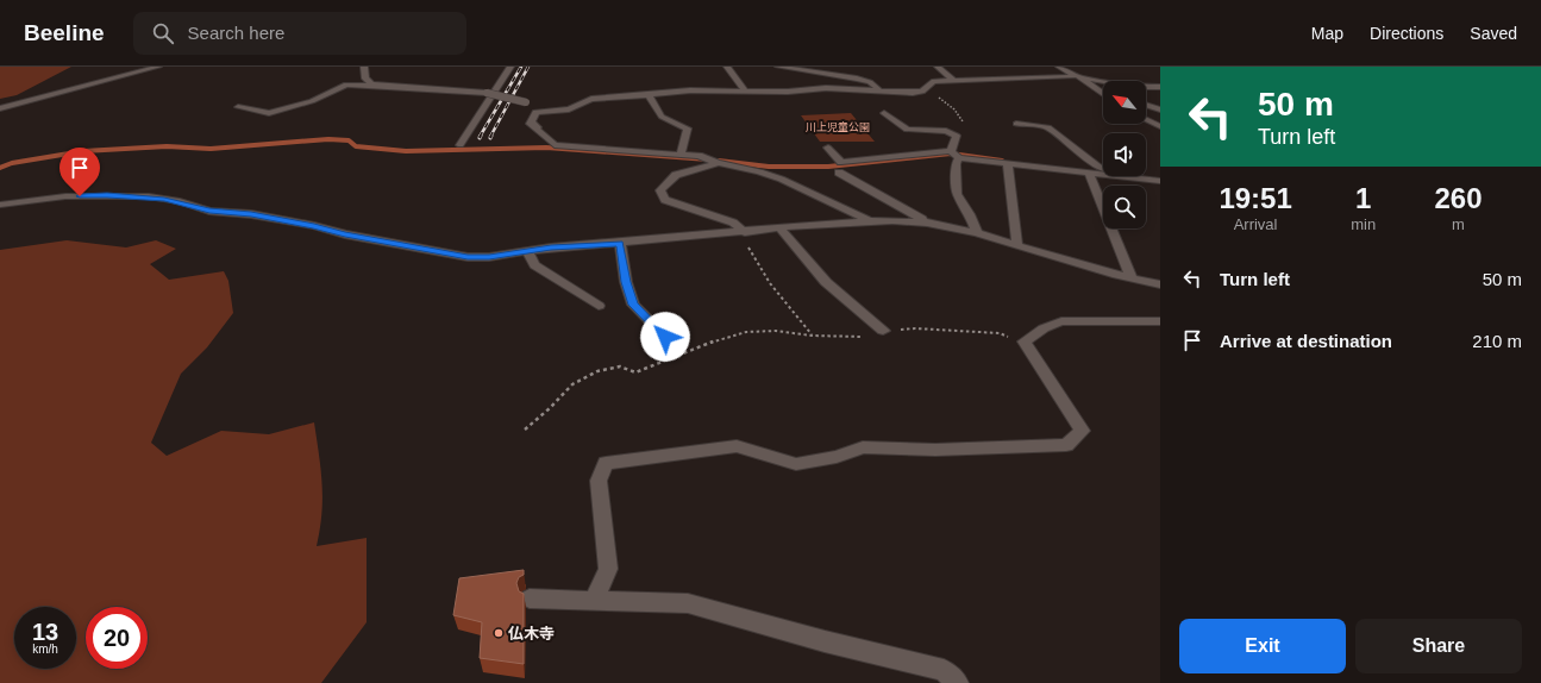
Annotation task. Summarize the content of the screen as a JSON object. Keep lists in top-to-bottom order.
{
  "parks": ["川上児童公園"],
  "places": ["仏木寺"],
  "north": "top left",
  "page": {
    "header": "Beeline",
    "search": "Search here",
    "nav": ["Map", "Directions", "Saved"],
    "turn": ["50 m", "Turn left"],
    "eta": [
      "19:51",
      "Arrival",
      "1",
      "min",
      "260",
      "m"
    ],
    "list": [
      {
        "name": "Turn left",
        "value": "50 m"
      },
      {
        "name": "Arrive at destination",
        "value": "210 m"
      }
    ],
    "speed": "13 km/h",
    "limit": "20",
    "buttons": ["Exit", "Share"]
  }
}
